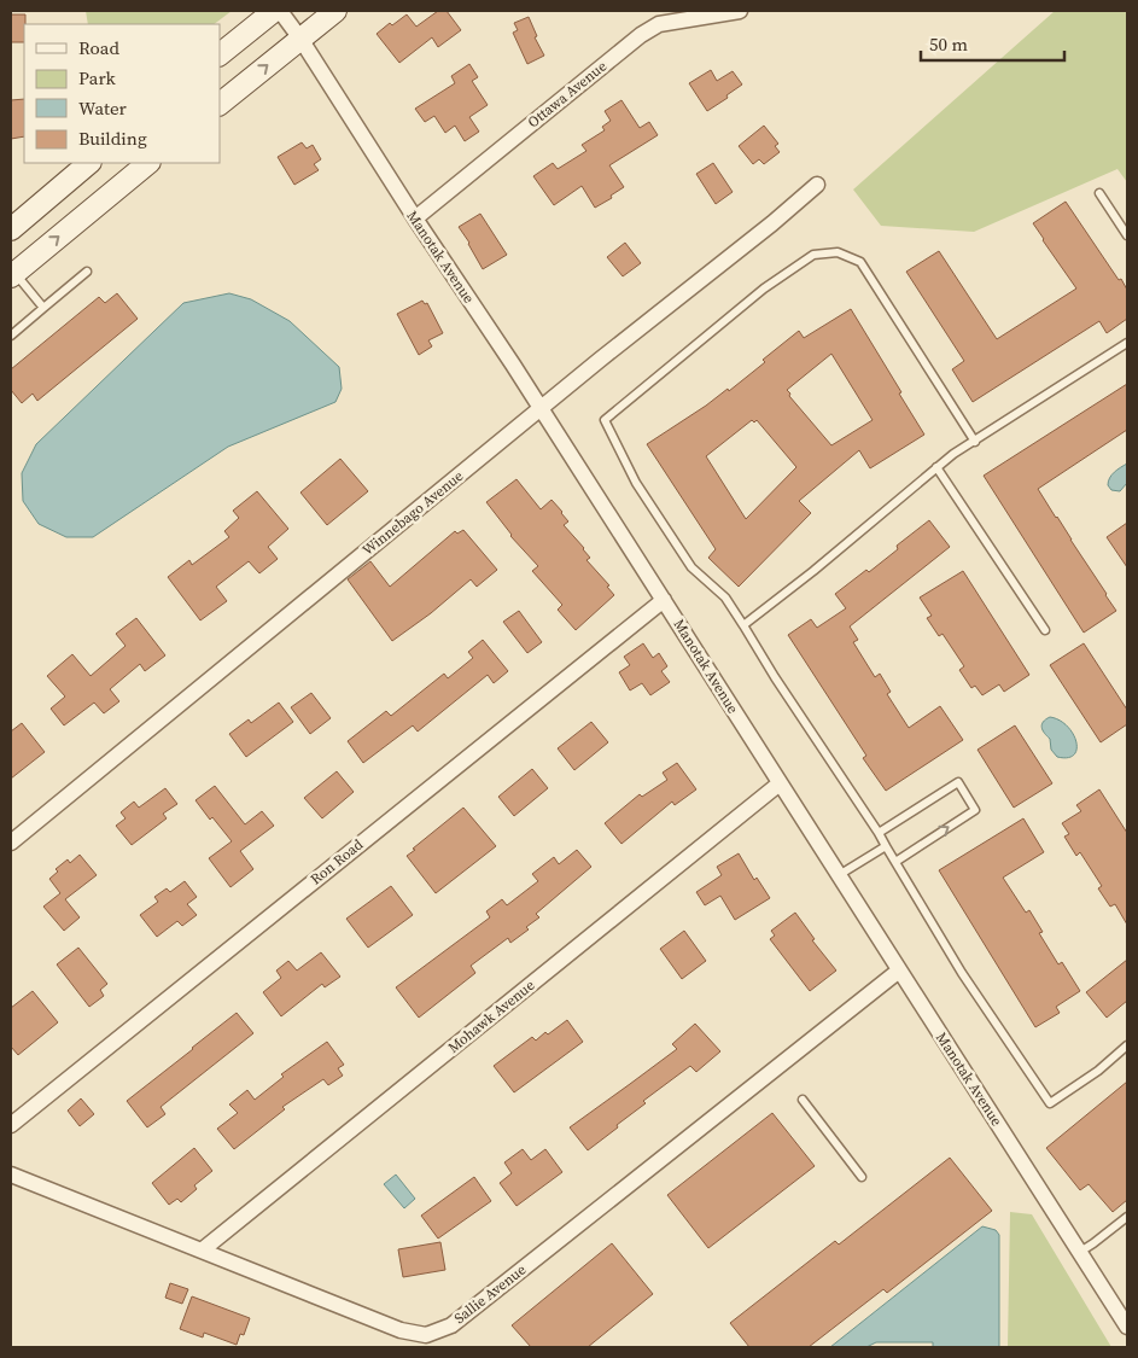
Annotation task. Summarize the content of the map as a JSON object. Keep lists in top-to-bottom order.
{
  "streets": {
    "street": [
      "Ottawa Avenue",
      "Manotak Avenue",
      "Winnebago Avenue",
      "Ron Road",
      "Mohawk Avenue",
      "Sallie Avenue"
    ]
  },
  "crossings": [
    ["Ottawa Avenue", "Manotak Avenue"],
    ["Manotak Avenue", "Winnebago Avenue"],
    ["Manotak Avenue", "Ron Road"],
    ["Manotak Avenue", "Mohawk Avenue"],
    ["Manotak Avenue", "Sallie Avenue"],
    ["Mohawk Avenue", "Sallie Avenue"]
  ],
  "legend": [
    "Road",
    "Park",
    "Water",
    "Building"
  ],
  "scale_bar": "50 m"
}
